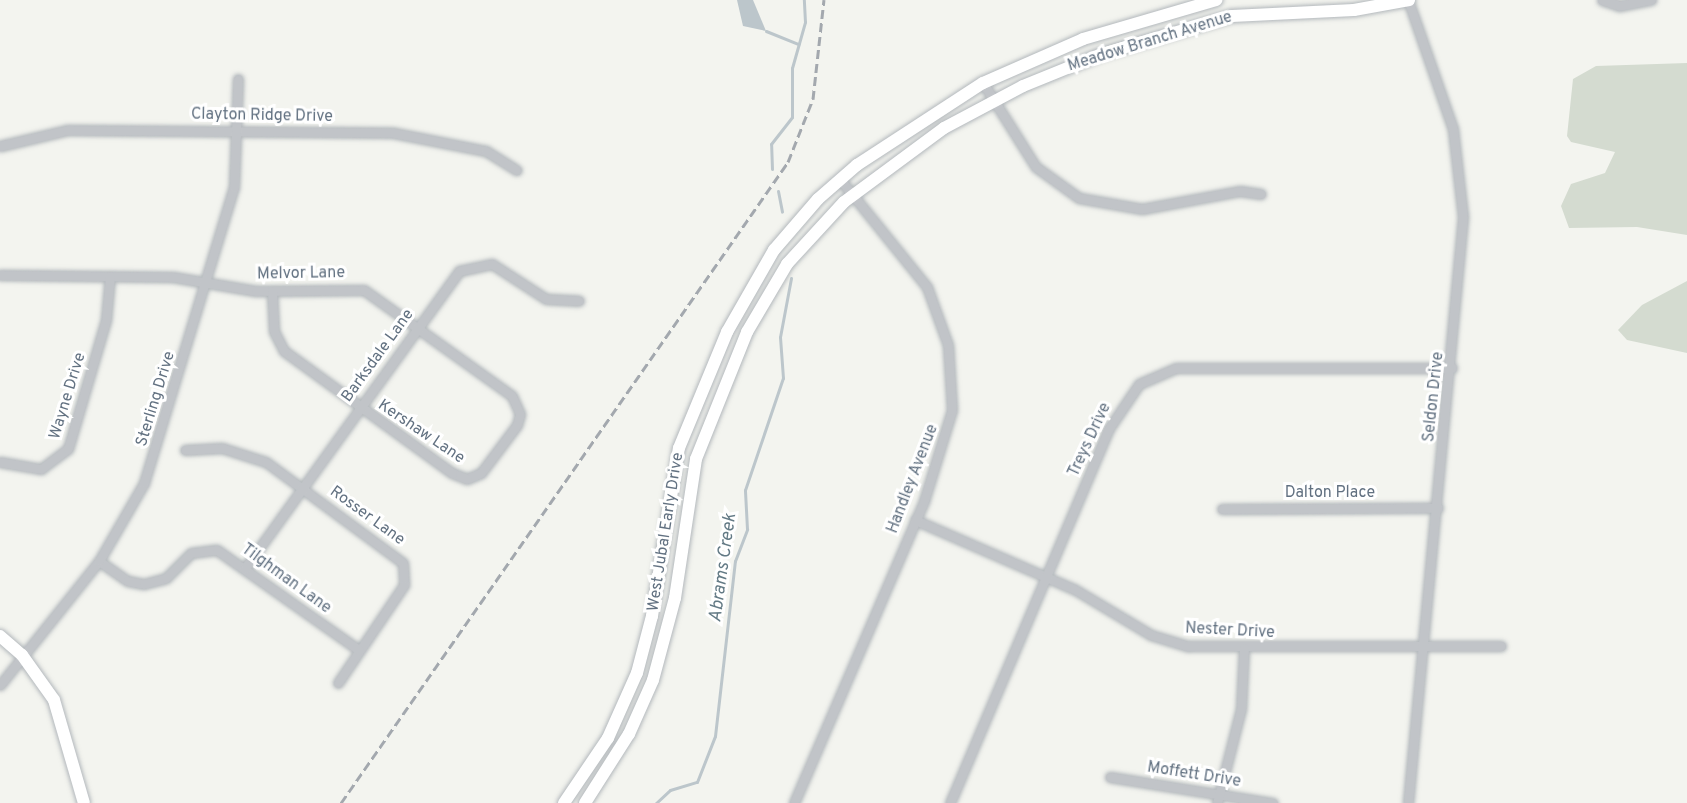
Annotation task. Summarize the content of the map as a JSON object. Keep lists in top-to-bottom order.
{
  "streets": {
    "main road": ["Meadow Branch Avenue", "West Jubal Early Drive"],
    "street": [
      "Clayton Ridge Drive",
      "Melvor Lane",
      "Barksdale Lane",
      "Wayne Drive",
      "Seldon Drive",
      "Sterling Drive",
      "Kershaw Lane",
      "Treys Drive",
      "Handley Avenue",
      "Dalton Place",
      "Rosser Lane",
      "Tilghman Lane",
      "Nester Drive",
      "Moffett Drive"
    ]
  },
  "crossings": [
    ["Meadow Branch Avenue", "Seldon Drive"],
    ["Meadow Branch Avenue", "Handley Avenue"],
    ["Meadow Branch Avenue", "West Jubal Early Drive"],
    ["Clayton Ridge Drive", "Sterling Drive"],
    ["Melvor Lane", "Barksdale Lane"],
    ["Melvor Lane", "Wayne Drive"],
    ["Melvor Lane", "Sterling Drive"],
    ["Melvor Lane", "Kershaw Lane"],
    ["Barksdale Lane", "Kershaw Lane"],
    ["Barksdale Lane", "Rosser Lane"],
    ["Barksdale Lane", "Tilghman Lane"],
    ["Seldon Drive", "Treys Drive"],
    ["Seldon Drive", "Dalton Place"],
    ["Seldon Drive", "Nester Drive"],
    ["Sterling Drive", "Tilghman Lane"],
    ["Treys Drive", "Nester Drive"],
    ["Handley Avenue", "West Jubal Early Drive"],
    ["Handley Avenue", "Nester Drive"],
    ["Rosser Lane", "Tilghman Lane"]
  ],
  "water": ["Abrams Creek"]
}
